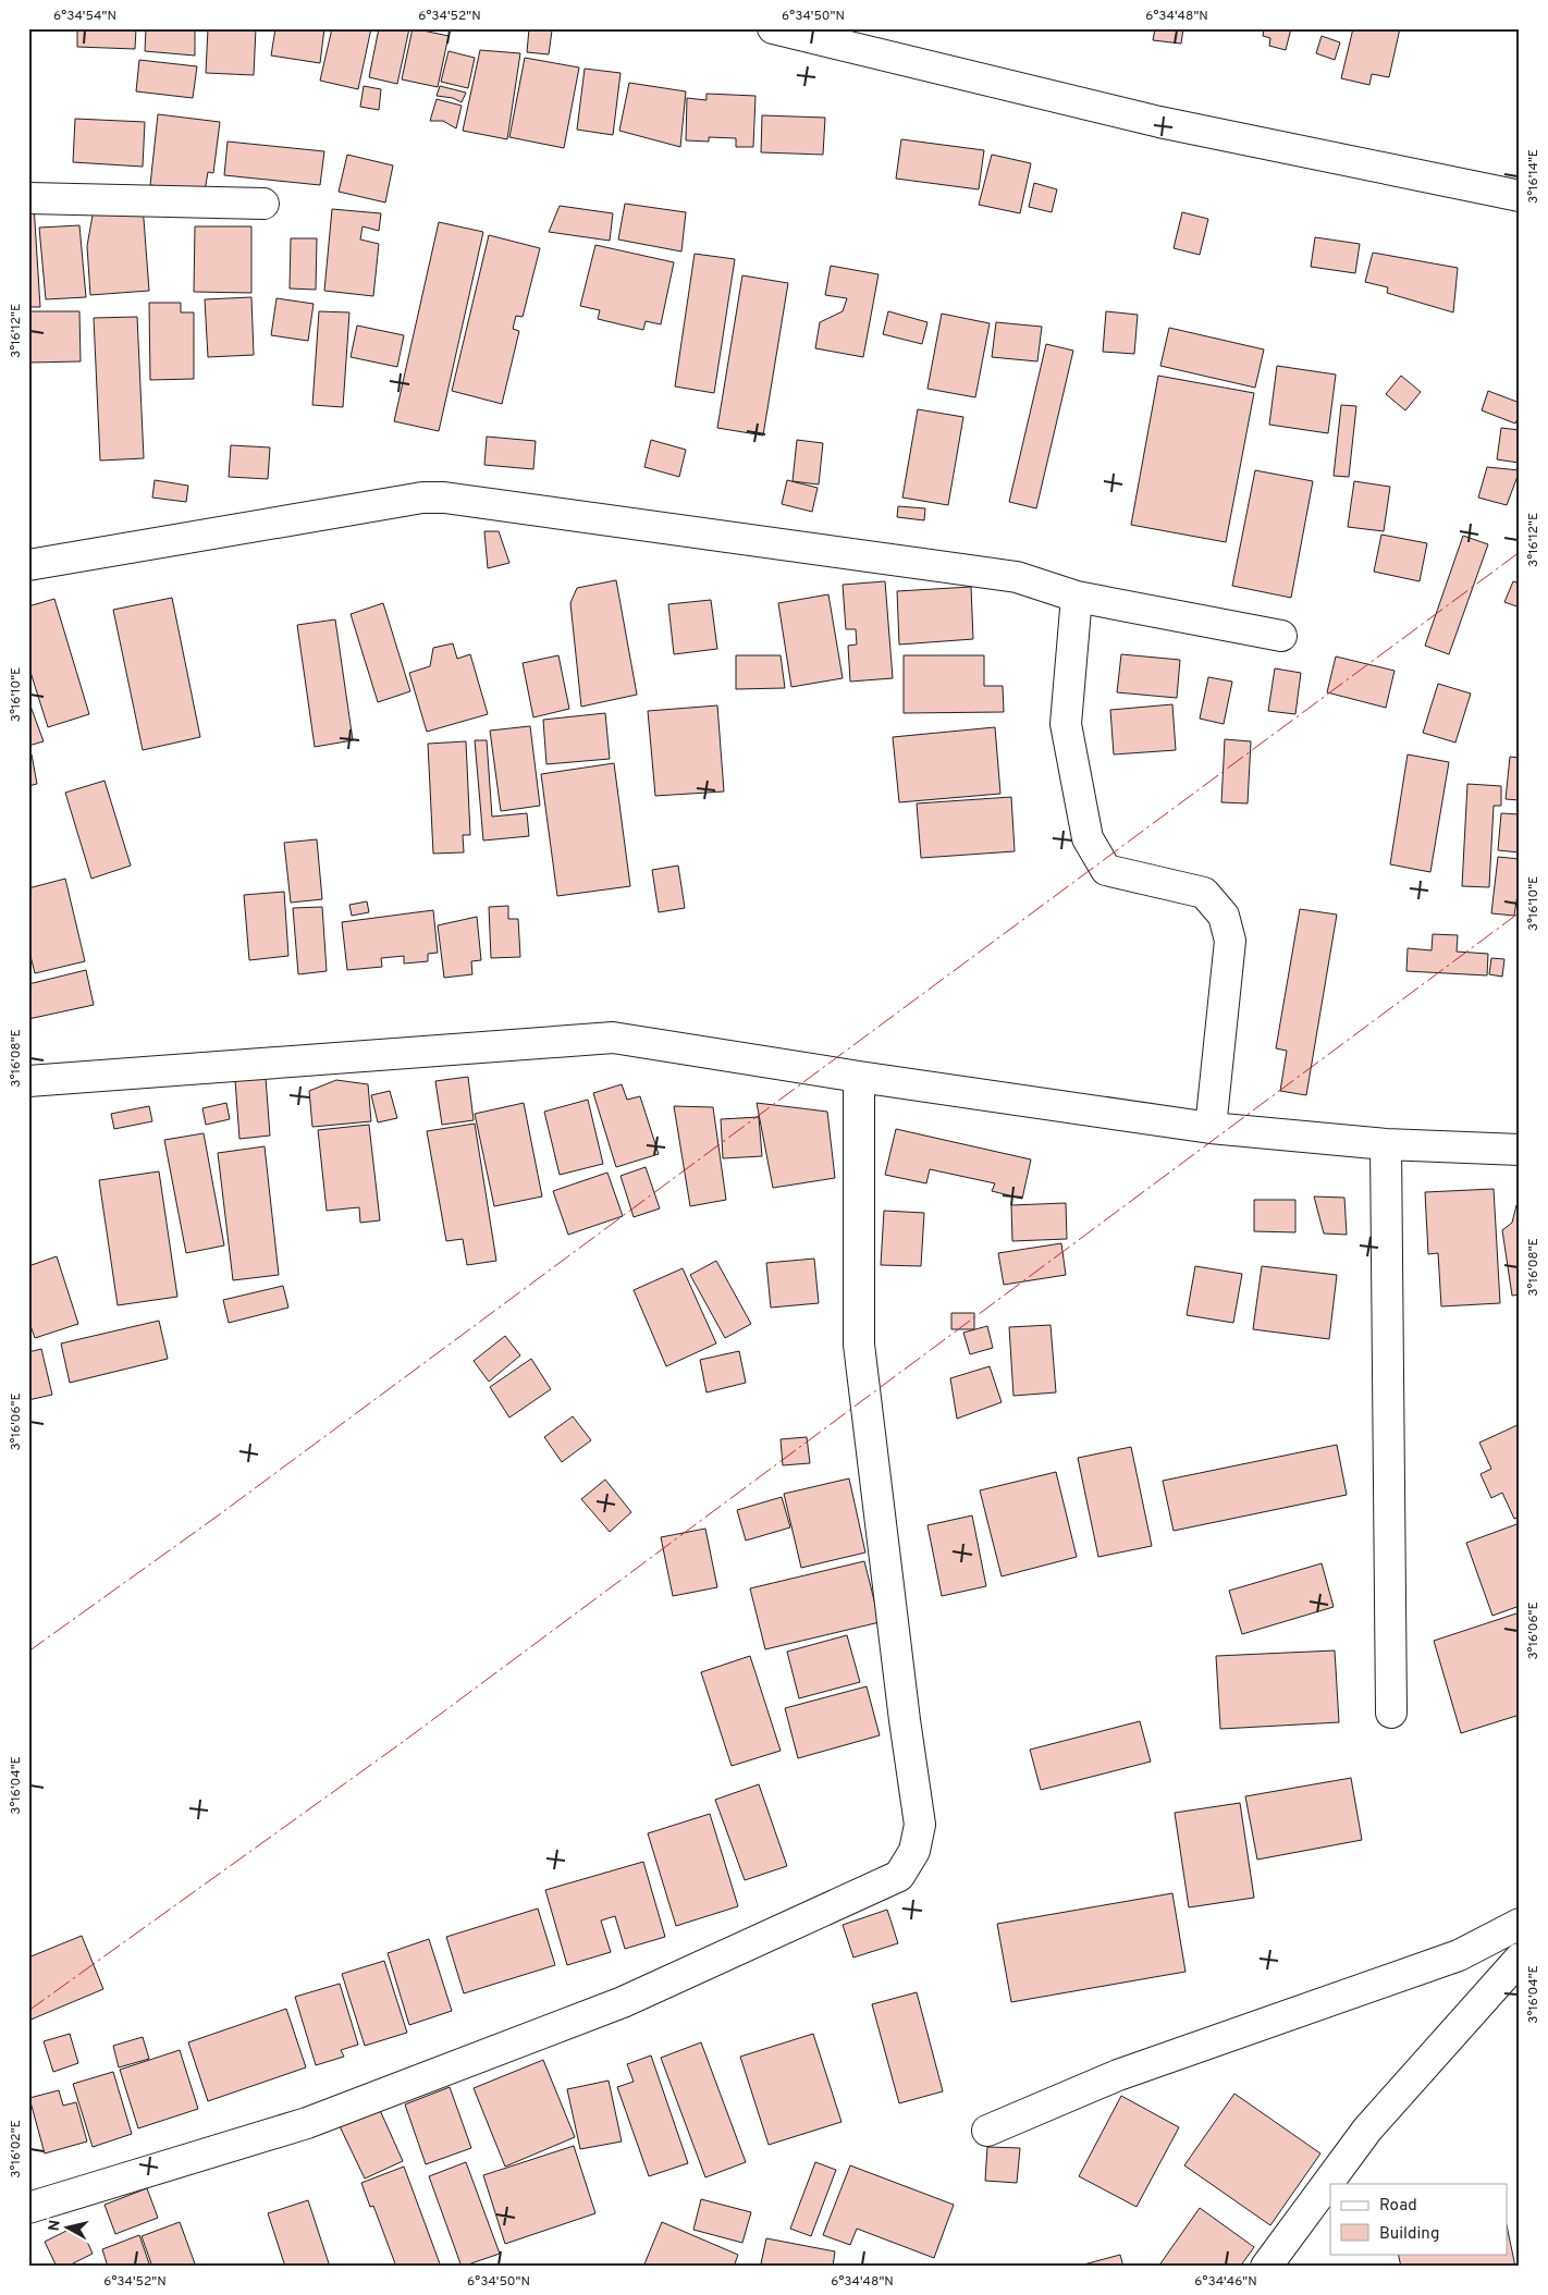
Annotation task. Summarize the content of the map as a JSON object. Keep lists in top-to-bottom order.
{
  "legend": ["Road", "Building"],
  "north": "left",
  "coordinates": [
    "6°34'54\"N",
    "6°34'52\"N",
    "6°34'50\"N",
    "6°34'48\"N",
    "3°16'14\"E",
    "3°16'12\"E",
    "3°16'10\"E",
    "3°16'08\"E",
    "3°16'06\"E",
    "3°16'04\"E",
    "3°16'02\"E",
    "6°34'46\"N"
  ]
}
